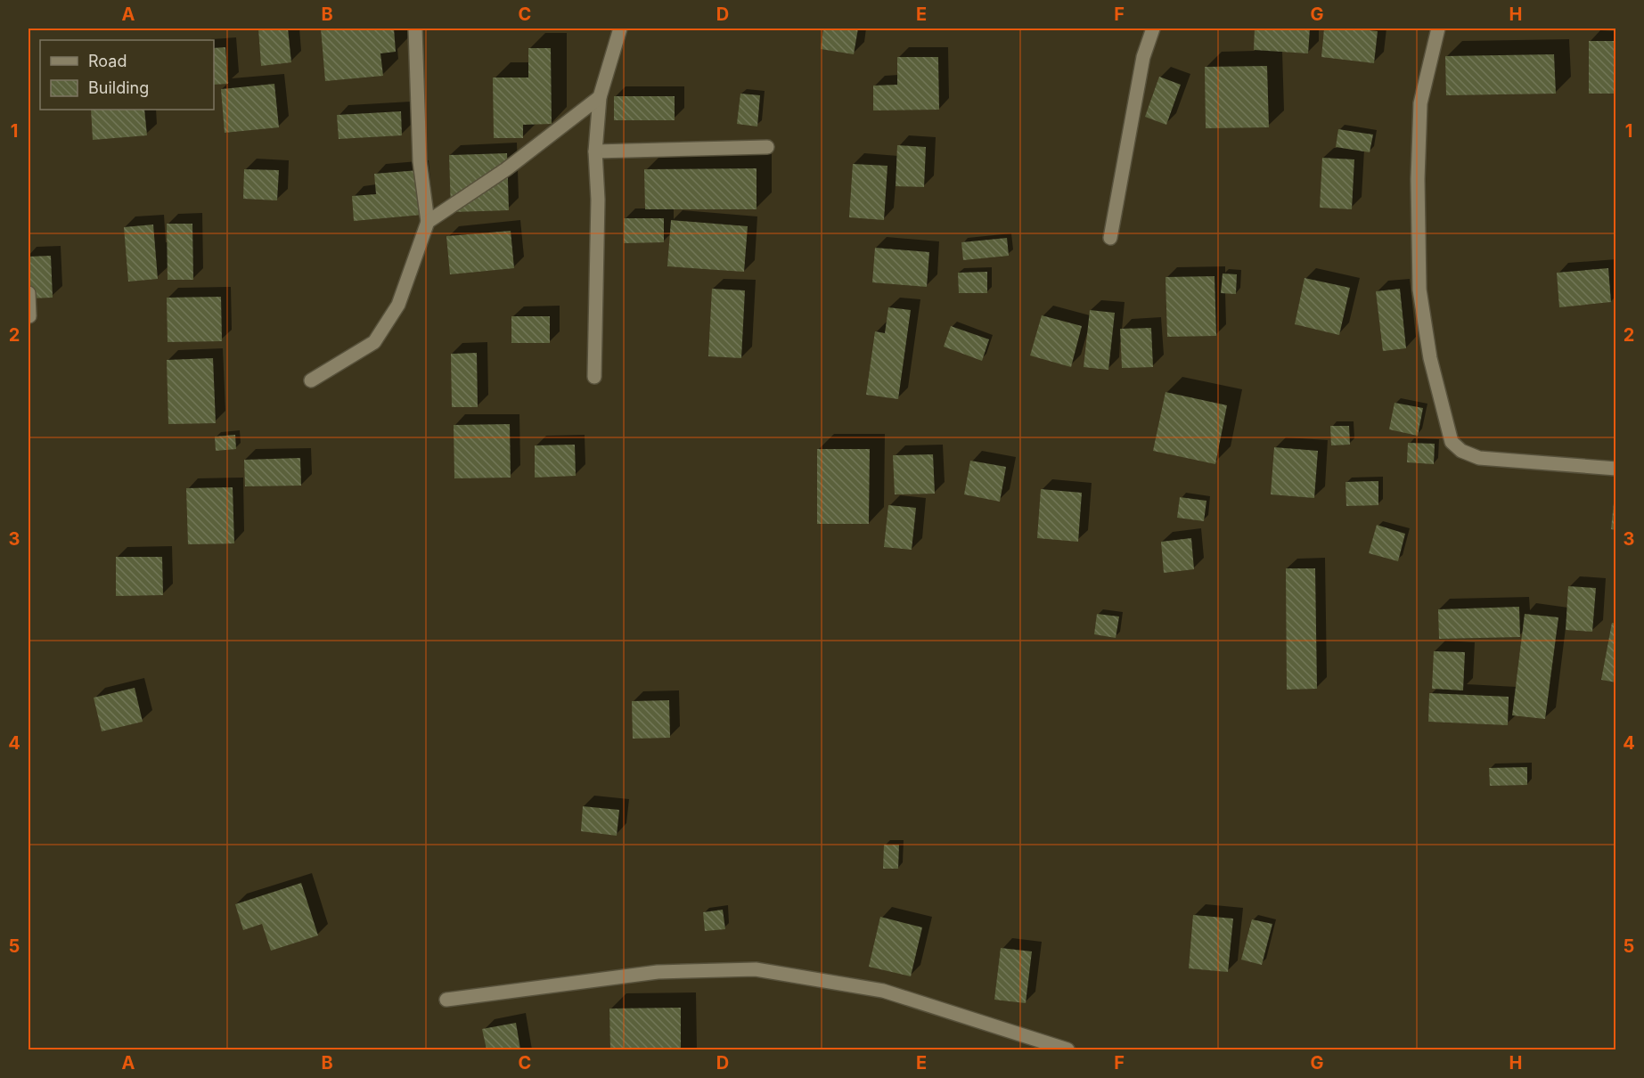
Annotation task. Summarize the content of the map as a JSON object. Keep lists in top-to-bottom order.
{
  "legend": ["Road", "Building"],
  "grid": {
    "columns": [
      "A",
      "B",
      "C",
      "D",
      "E",
      "F",
      "G",
      "H"
    ],
    "rows": [
      "1",
      "2",
      "3",
      "4",
      "5"
    ]
  }
}
